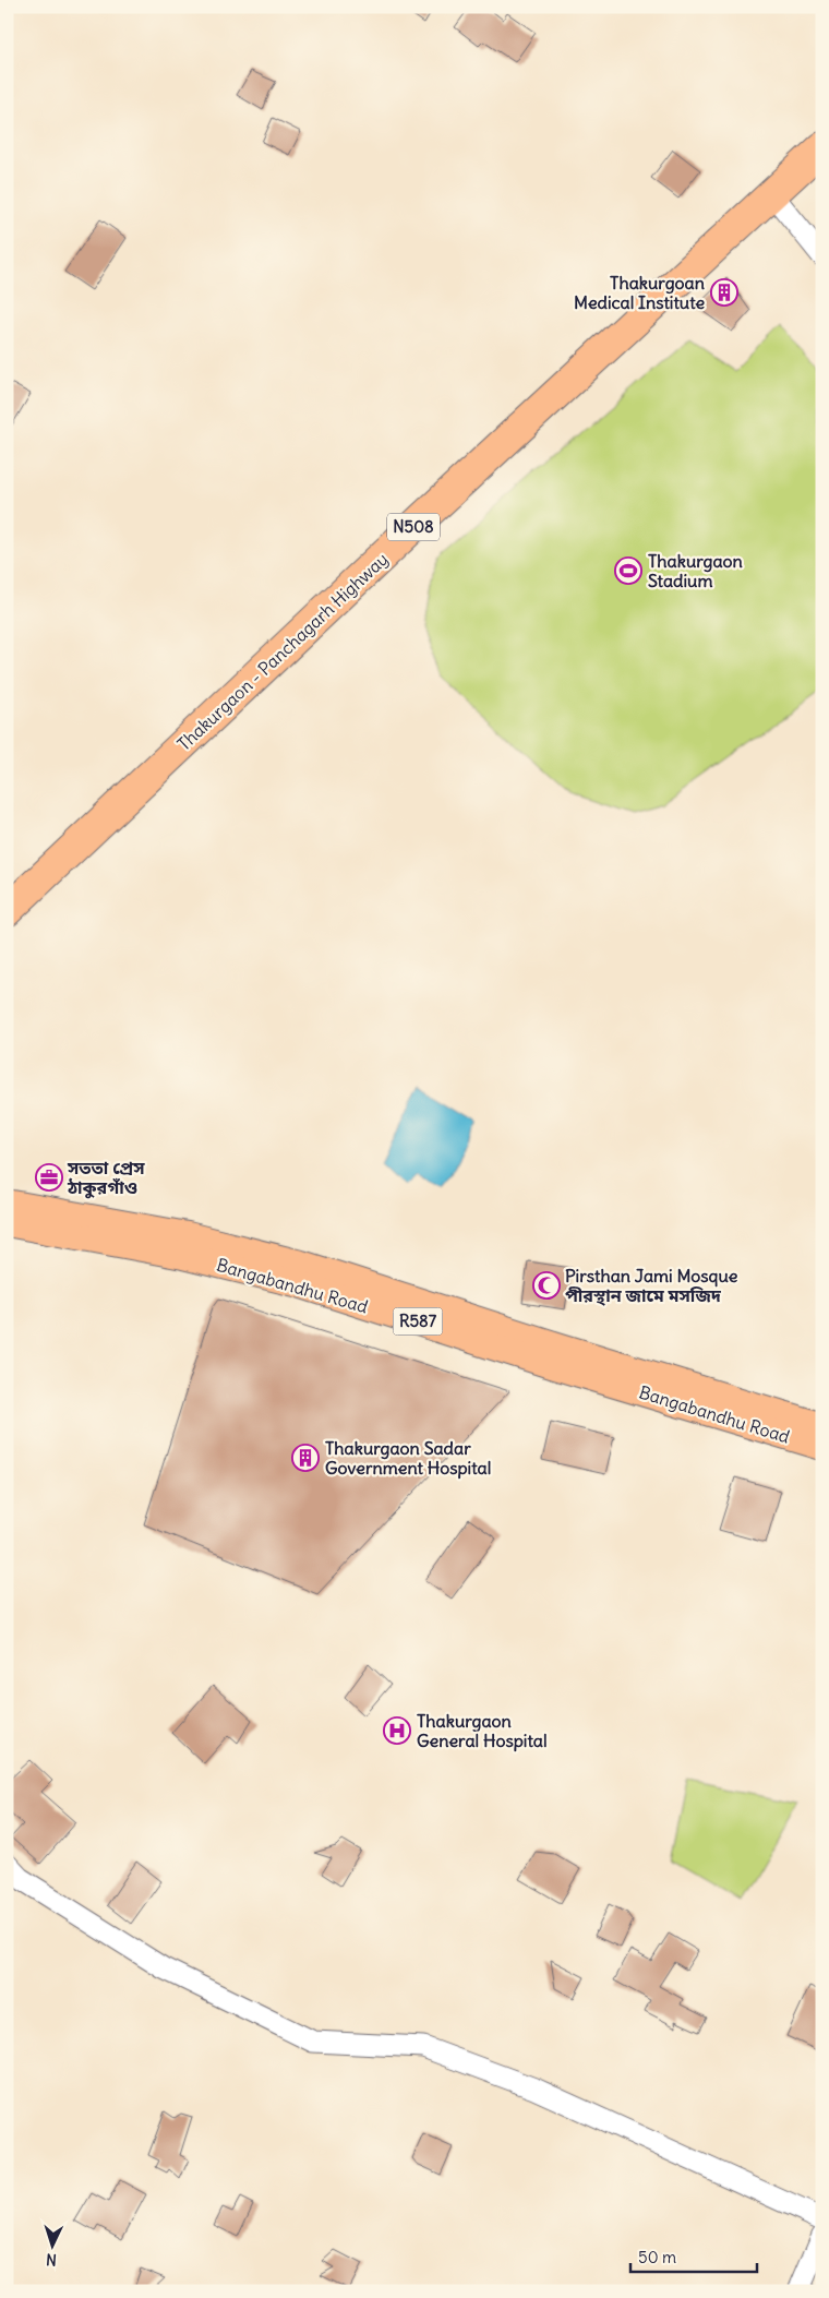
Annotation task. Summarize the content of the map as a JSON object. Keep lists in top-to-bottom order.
{
  "streets": {
    "highway": ["N508", "Thakurgaon - Panchagarh Highway"],
    "main road": ["Bangabandhu Road", "R587"]
  },
  "places": {
    "building": ["Thakurgoan Medical Institute", "Thakurgaon Sadar Government Hospital"],
    "sports": ["Thakurgaon Stadium"],
    "office": ["সততা প্রেস ঠাকুরগাঁও"],
    "mosque": ["Pirsthan Jami Mosque পীরস্থান জামে মসজিদ"],
    "hospital": ["Thakurgaon General Hospital"]
  },
  "scale_bar": "50 m",
  "north": "bottom"
}
